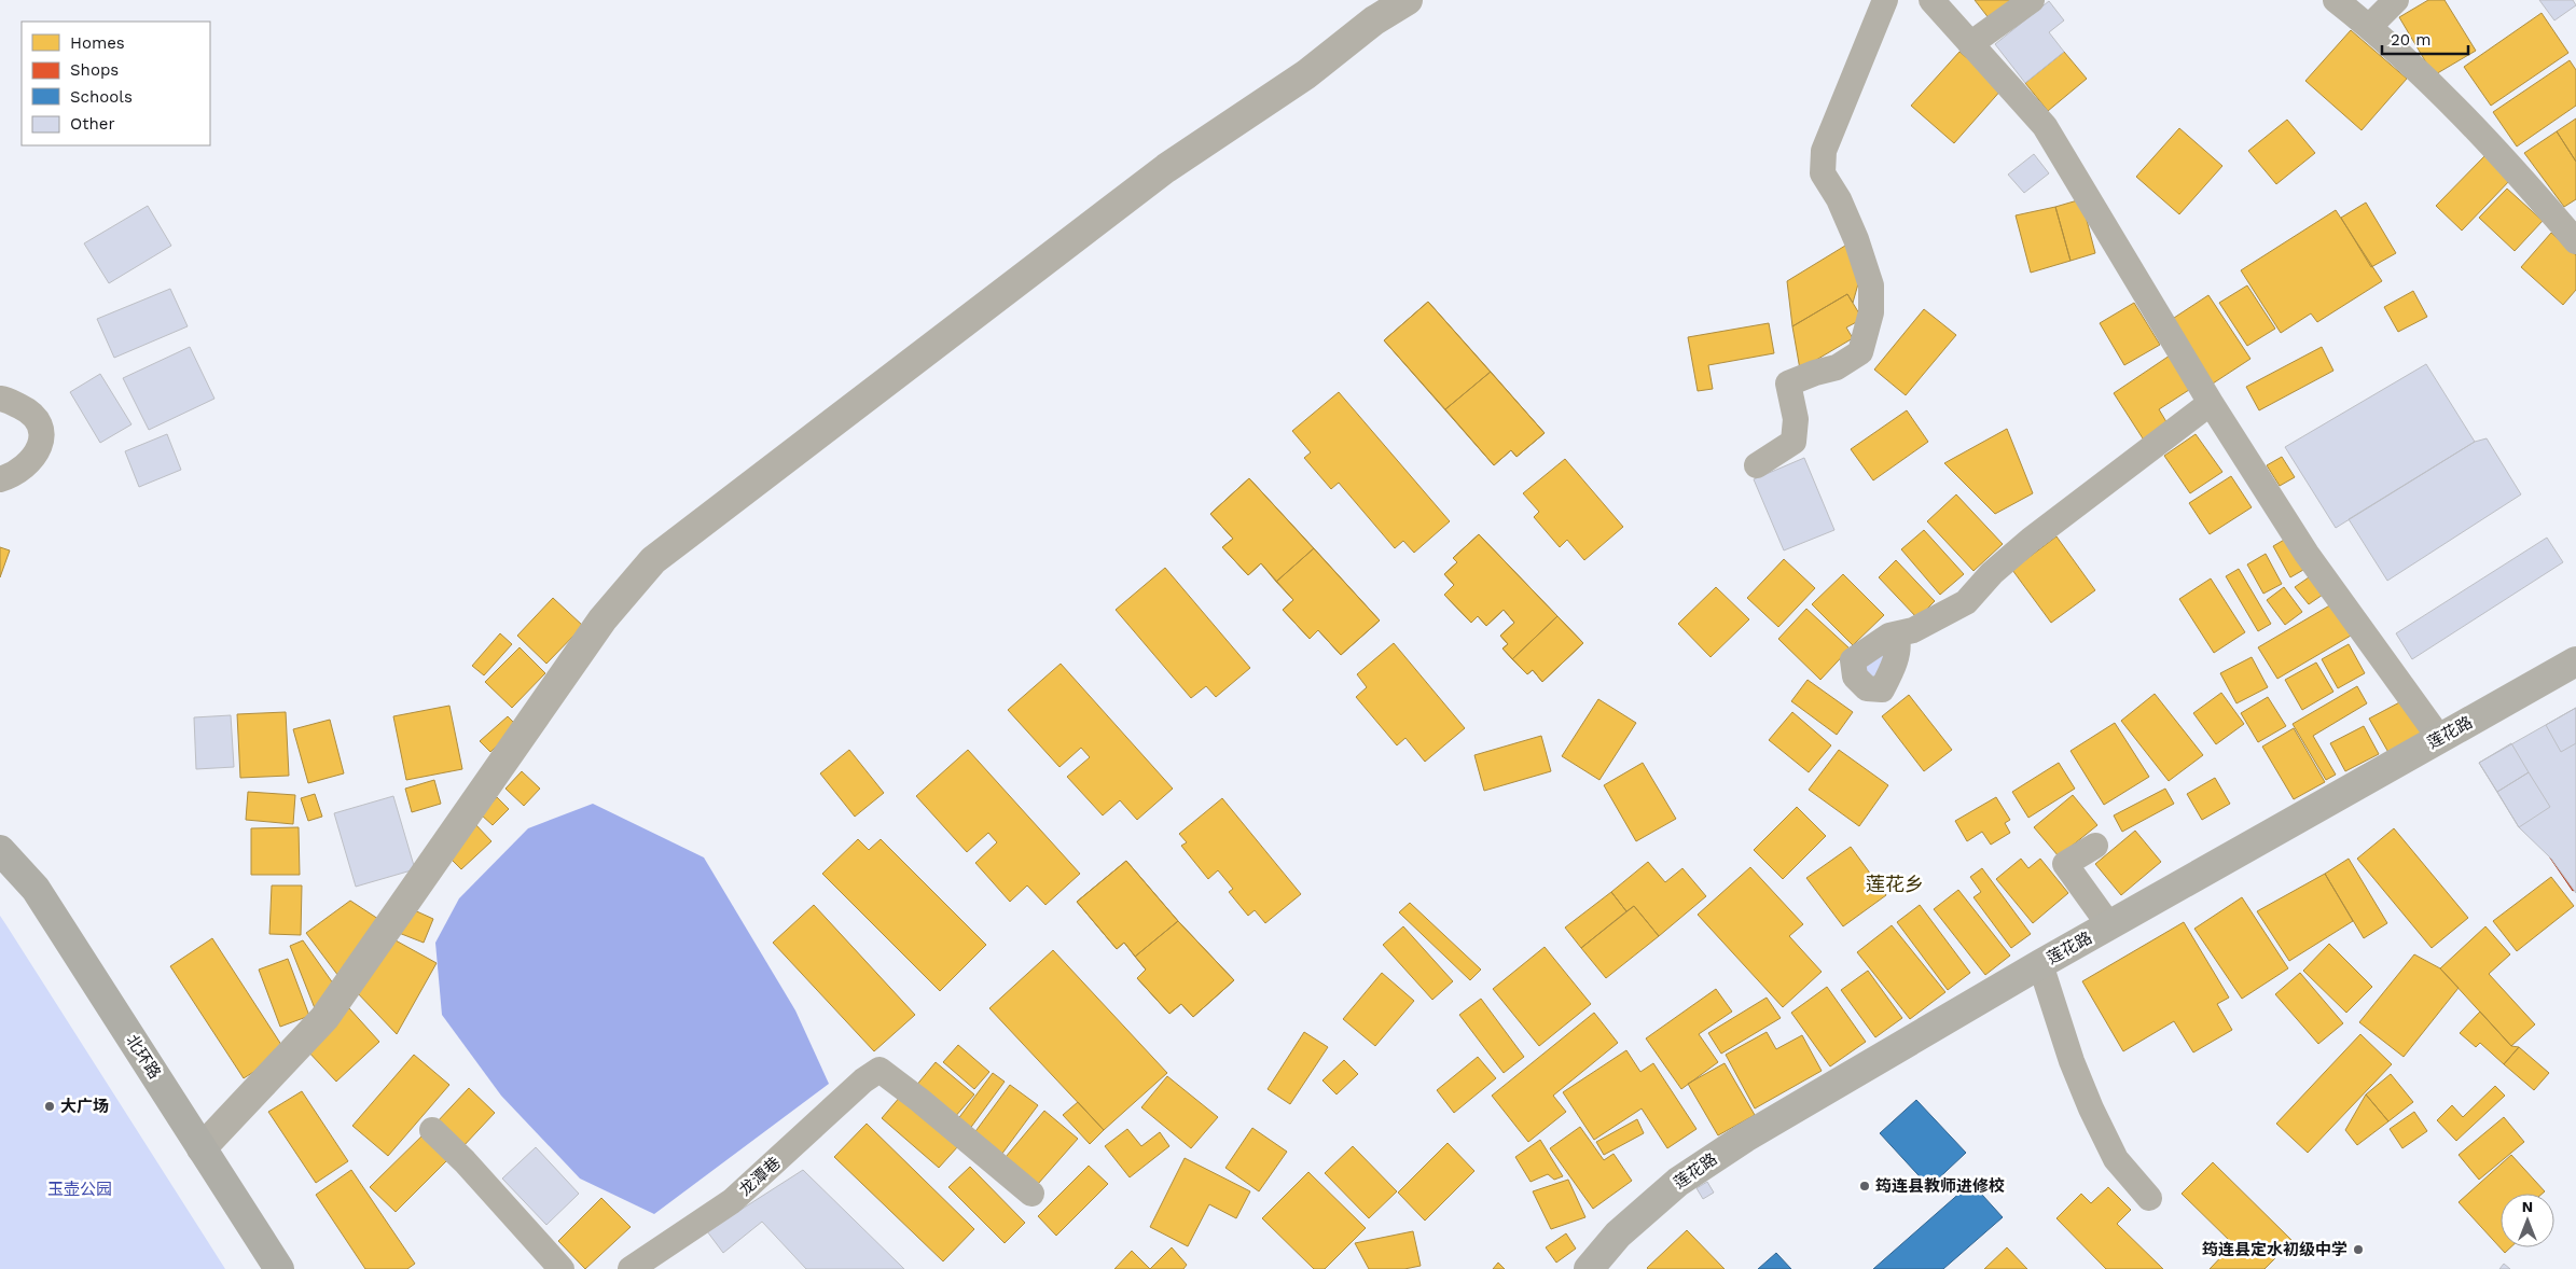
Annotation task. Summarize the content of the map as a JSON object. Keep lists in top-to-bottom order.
{
  "streets": {
    "main road": ["莲花路", "北环路"],
    "street": ["龙潭巷"]
  },
  "districts": ["莲花乡"],
  "parks": ["玉壶公园"],
  "places": ["大广场", "筠连县教师进修校", "筠连县定水初级中学"],
  "legend": [
    "Homes",
    "Shops",
    "Schools",
    "Other"
  ],
  "scale_bar": "20 m",
  "north": "top"
}
